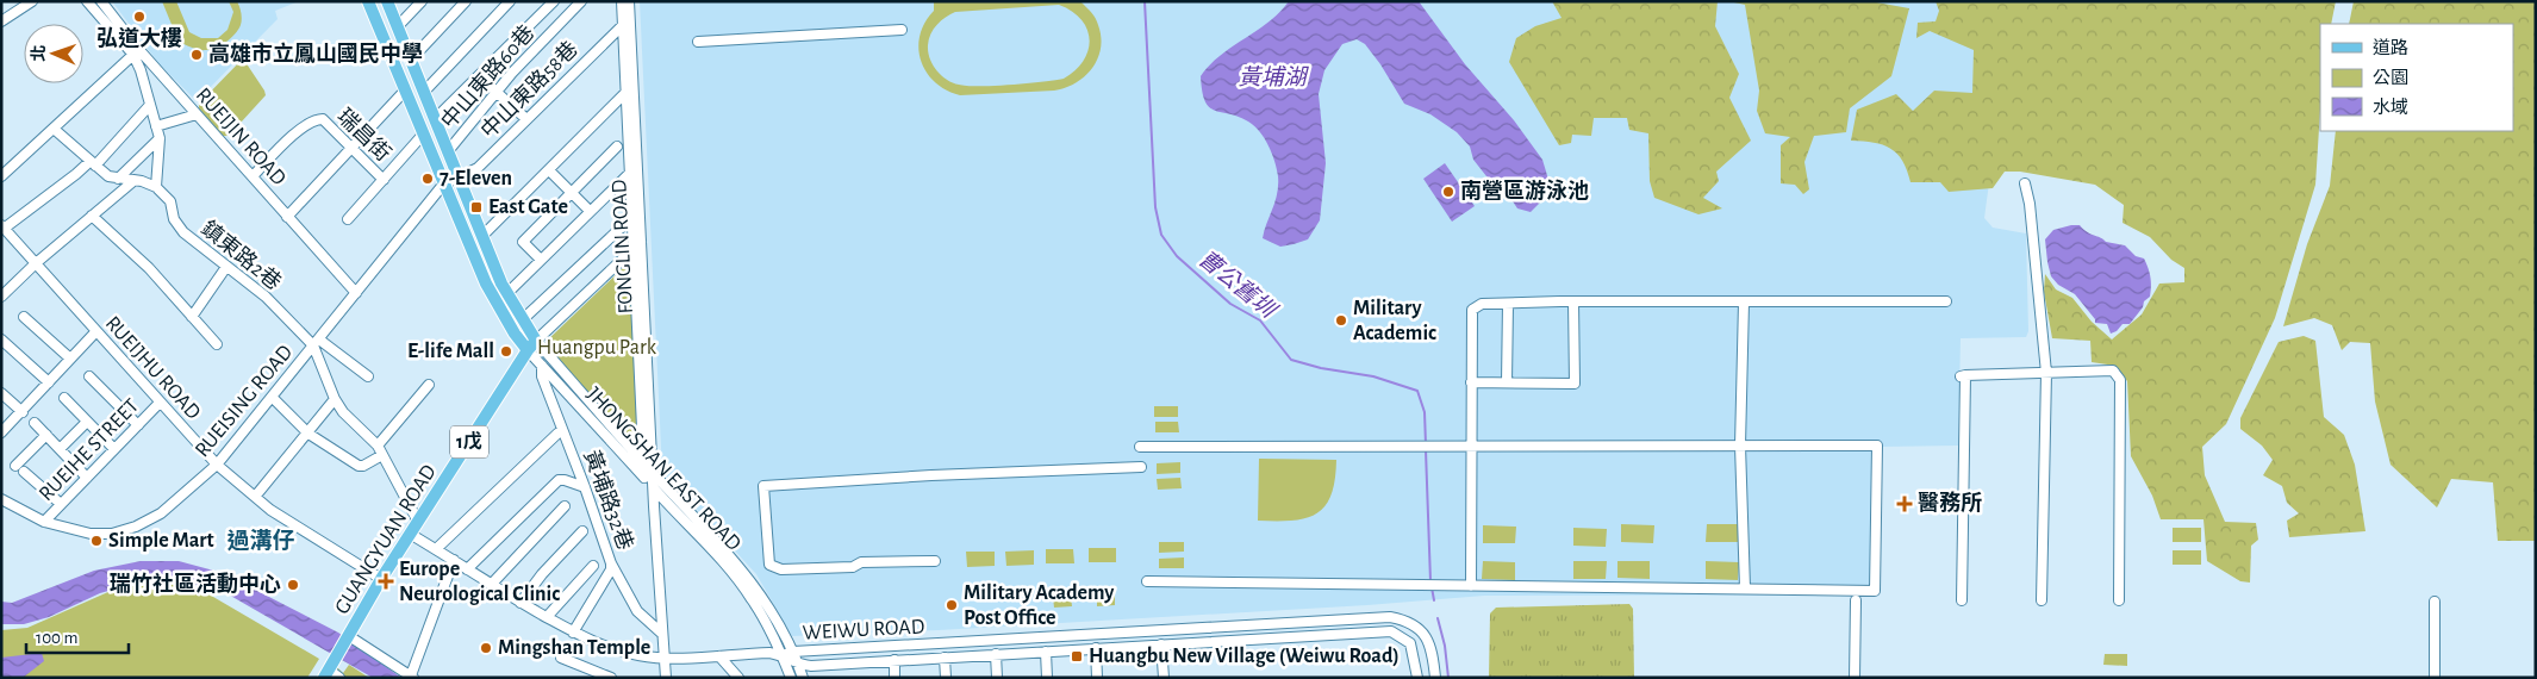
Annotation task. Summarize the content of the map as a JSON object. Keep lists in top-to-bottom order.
{
  "streets": {
    "main road": ["1戊", "JHONGSHAN EAST ROAD", "GUANGYUAN ROAD"],
    "street": [
      "中山東路60巷",
      "中山東路58巷",
      "瑞昌街",
      "RUEIJIN ROAD",
      "FONGLIN ROAD",
      "鎮東路2巷",
      "RUEIJHU ROAD",
      "RUEISING ROAD",
      "RUEIHE STREET",
      "黃埔路32巷",
      "WEIWU ROAD"
    ]
  },
  "crossings": [
    ["中山東路60巷", "JHONGSHAN EAST ROAD"],
    ["中山東路58巷", "FONGLIN ROAD"],
    ["中山東路58巷", "JHONGSHAN EAST ROAD"],
    ["瑞昌街", "RUEIJIN ROAD"],
    ["RUEIJIN ROAD", "RUEISING ROAD"],
    ["FONGLIN ROAD", "JHONGSHAN EAST ROAD"],
    ["鎮東路2巷", "RUEISING ROAD"],
    ["RUEIJHU ROAD", "RUEISING ROAD"],
    ["RUEIJHU ROAD", "RUEIHE STREET"],
    ["RUEIJHU ROAD", "GUANGYUAN ROAD"],
    ["RUEISING ROAD", "RUEIHE STREET"],
    ["RUEISING ROAD", "JHONGSHAN EAST ROAD"],
    ["1戊", "GUANGYUAN ROAD"],
    ["JHONGSHAN EAST ROAD", "黃埔路32巷"],
    ["JHONGSHAN EAST ROAD", "GUANGYUAN ROAD"],
    ["JHONGSHAN EAST ROAD", "WEIWU ROAD"]
  ],
  "districts": ["過溝仔"],
  "water": ["黃埔湖", "曹公舊圳"],
  "parks": ["Huangpu Park"],
  "places": {
    "other": [
      "弘道大樓",
      "高雄市立鳳山國民中學",
      "7-Eleven",
      "南營區游泳池",
      "Military Academic",
      "E-life Mall",
      "Simple Mart",
      "瑞竹社區活動中心",
      "Military Academy Post Office",
      "Mingshan Temple"
    ],
    "transit": ["East Gate", "Huangbu New Village (Weiwu Road)"],
    "health": ["醫務所", "Europe Neurological Clinic"]
  },
  "legend": ["道路", "公園", "水域"],
  "scale_bar": "100 m",
  "north": "left"
}
